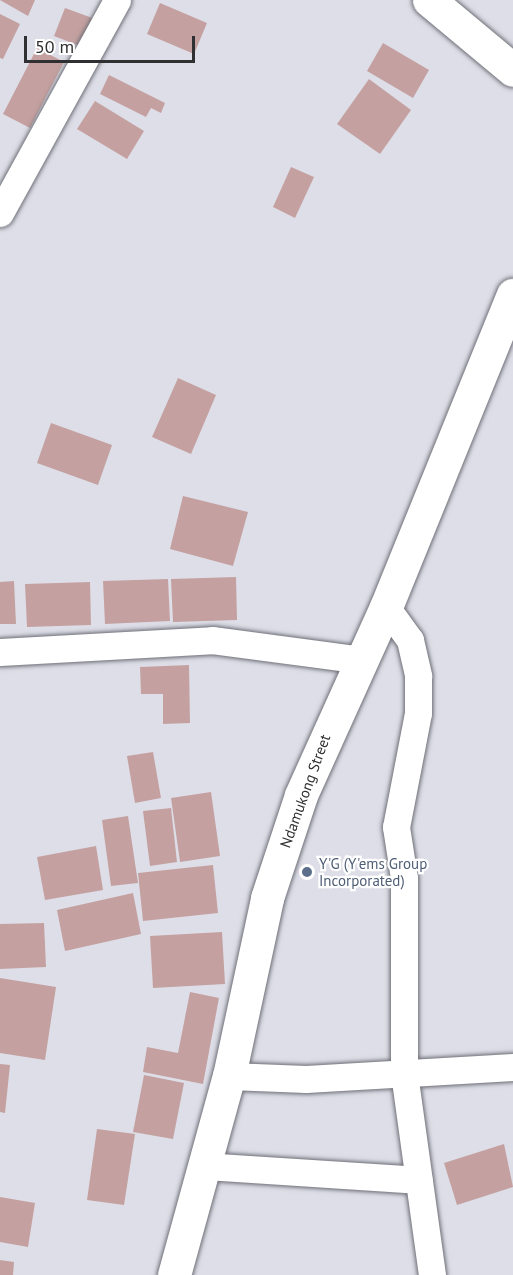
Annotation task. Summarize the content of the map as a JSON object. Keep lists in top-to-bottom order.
{
  "streets": {
    "main road": ["Ndamukong Street"]
  },
  "places": ["Y'G (Y'ems Group Incorporated)"],
  "scale_bar": "50 m"
}
